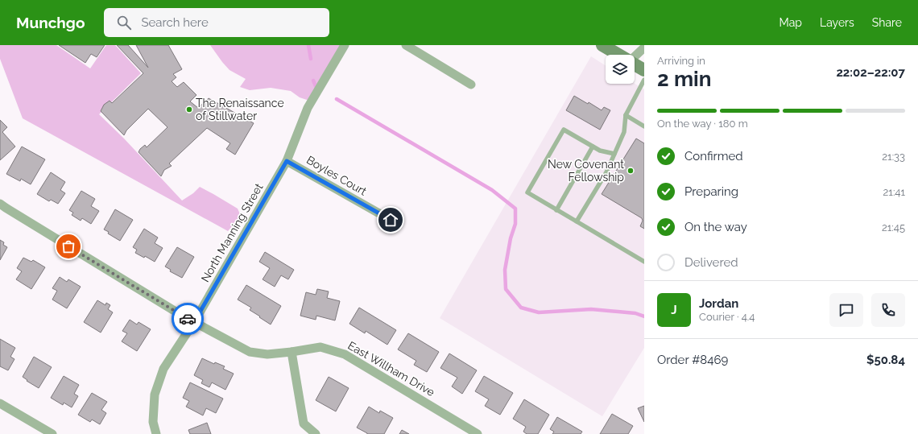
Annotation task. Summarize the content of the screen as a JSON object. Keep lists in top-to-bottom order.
{
  "streets": {
    "street": ["Boyles Court", "North Manning Street", "East Willham Drive"]
  },
  "crossings": [
    ["Boyles Court", "North Manning Street"],
    ["North Manning Street", "East Willham Drive"]
  ],
  "places": ["The Renaissance of Stillwater", "New Covenant Fellowship"],
  "page": {
    "header": "Munchgo",
    "search": "Search here",
    "nav": ["Map", "Layers", "Share"],
    "heading": ["2 min", "Arriving in", "22:02–22:07"],
    "panel": [
      "Jordan",
      "Courier · 4.4",
      "Order #8469",
      "$50.84"
    ],
    "bar": "On the way · 180 m",
    "list": [
      ["Confirmed", "21:33"],
      ["Preparing", "21:41"],
      ["On the way", "21:45"],
      "Delivered"
    ],
    "round": "J"
  }
}
